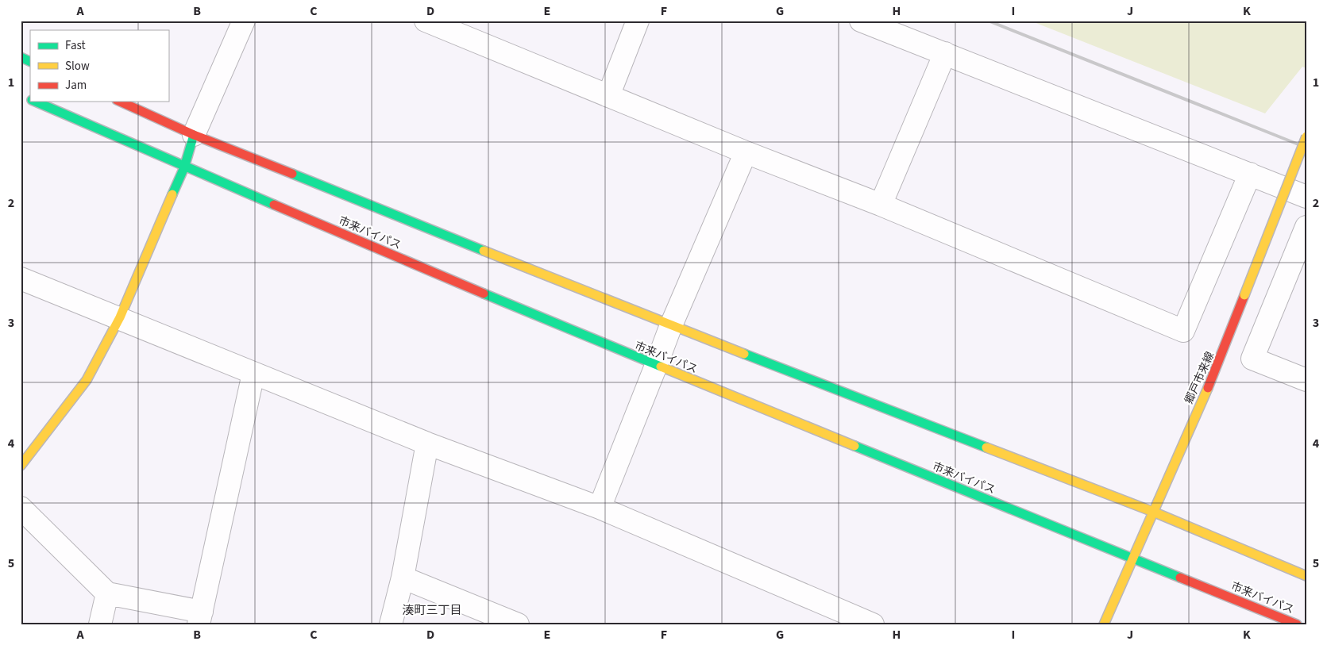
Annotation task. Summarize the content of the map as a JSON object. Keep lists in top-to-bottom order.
{
  "streets": {
    "main road": ["市来バイパス", "郷戸市来線"]
  },
  "crossings": [
    ["市来バイパス", "郷戸市来線"]
  ],
  "districts": ["湊町三丁目"],
  "legend": ["Fast", "Slow", "Jam"],
  "grid": {
    "columns": [
      "A",
      "B",
      "C",
      "D",
      "E",
      "F",
      "G",
      "H",
      "I",
      "J",
      "K"
    ],
    "rows": [
      "1",
      "2",
      "3",
      "4",
      "5"
    ]
  }
}
